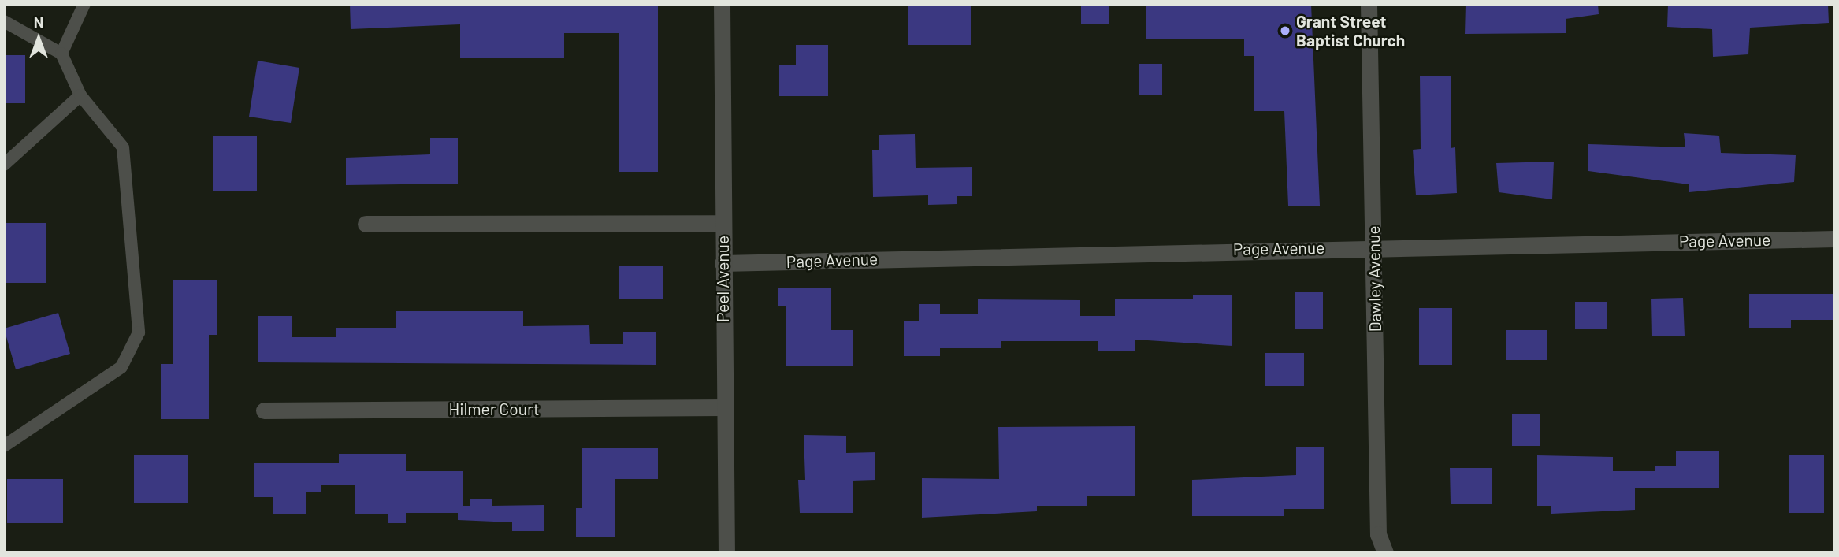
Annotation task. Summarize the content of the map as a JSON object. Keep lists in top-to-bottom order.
{
  "streets": {
    "street": [
      "Page Avenue",
      "Peel Avenue",
      "Dawley Avenue",
      "Hilmer Court"
    ]
  },
  "crossings": [
    ["Page Avenue", "Peel Avenue"],
    ["Page Avenue", "Dawley Avenue"],
    ["Peel Avenue", "Hilmer Court"]
  ],
  "places": ["Grant Street Baptist Church"],
  "north": "top"
}
